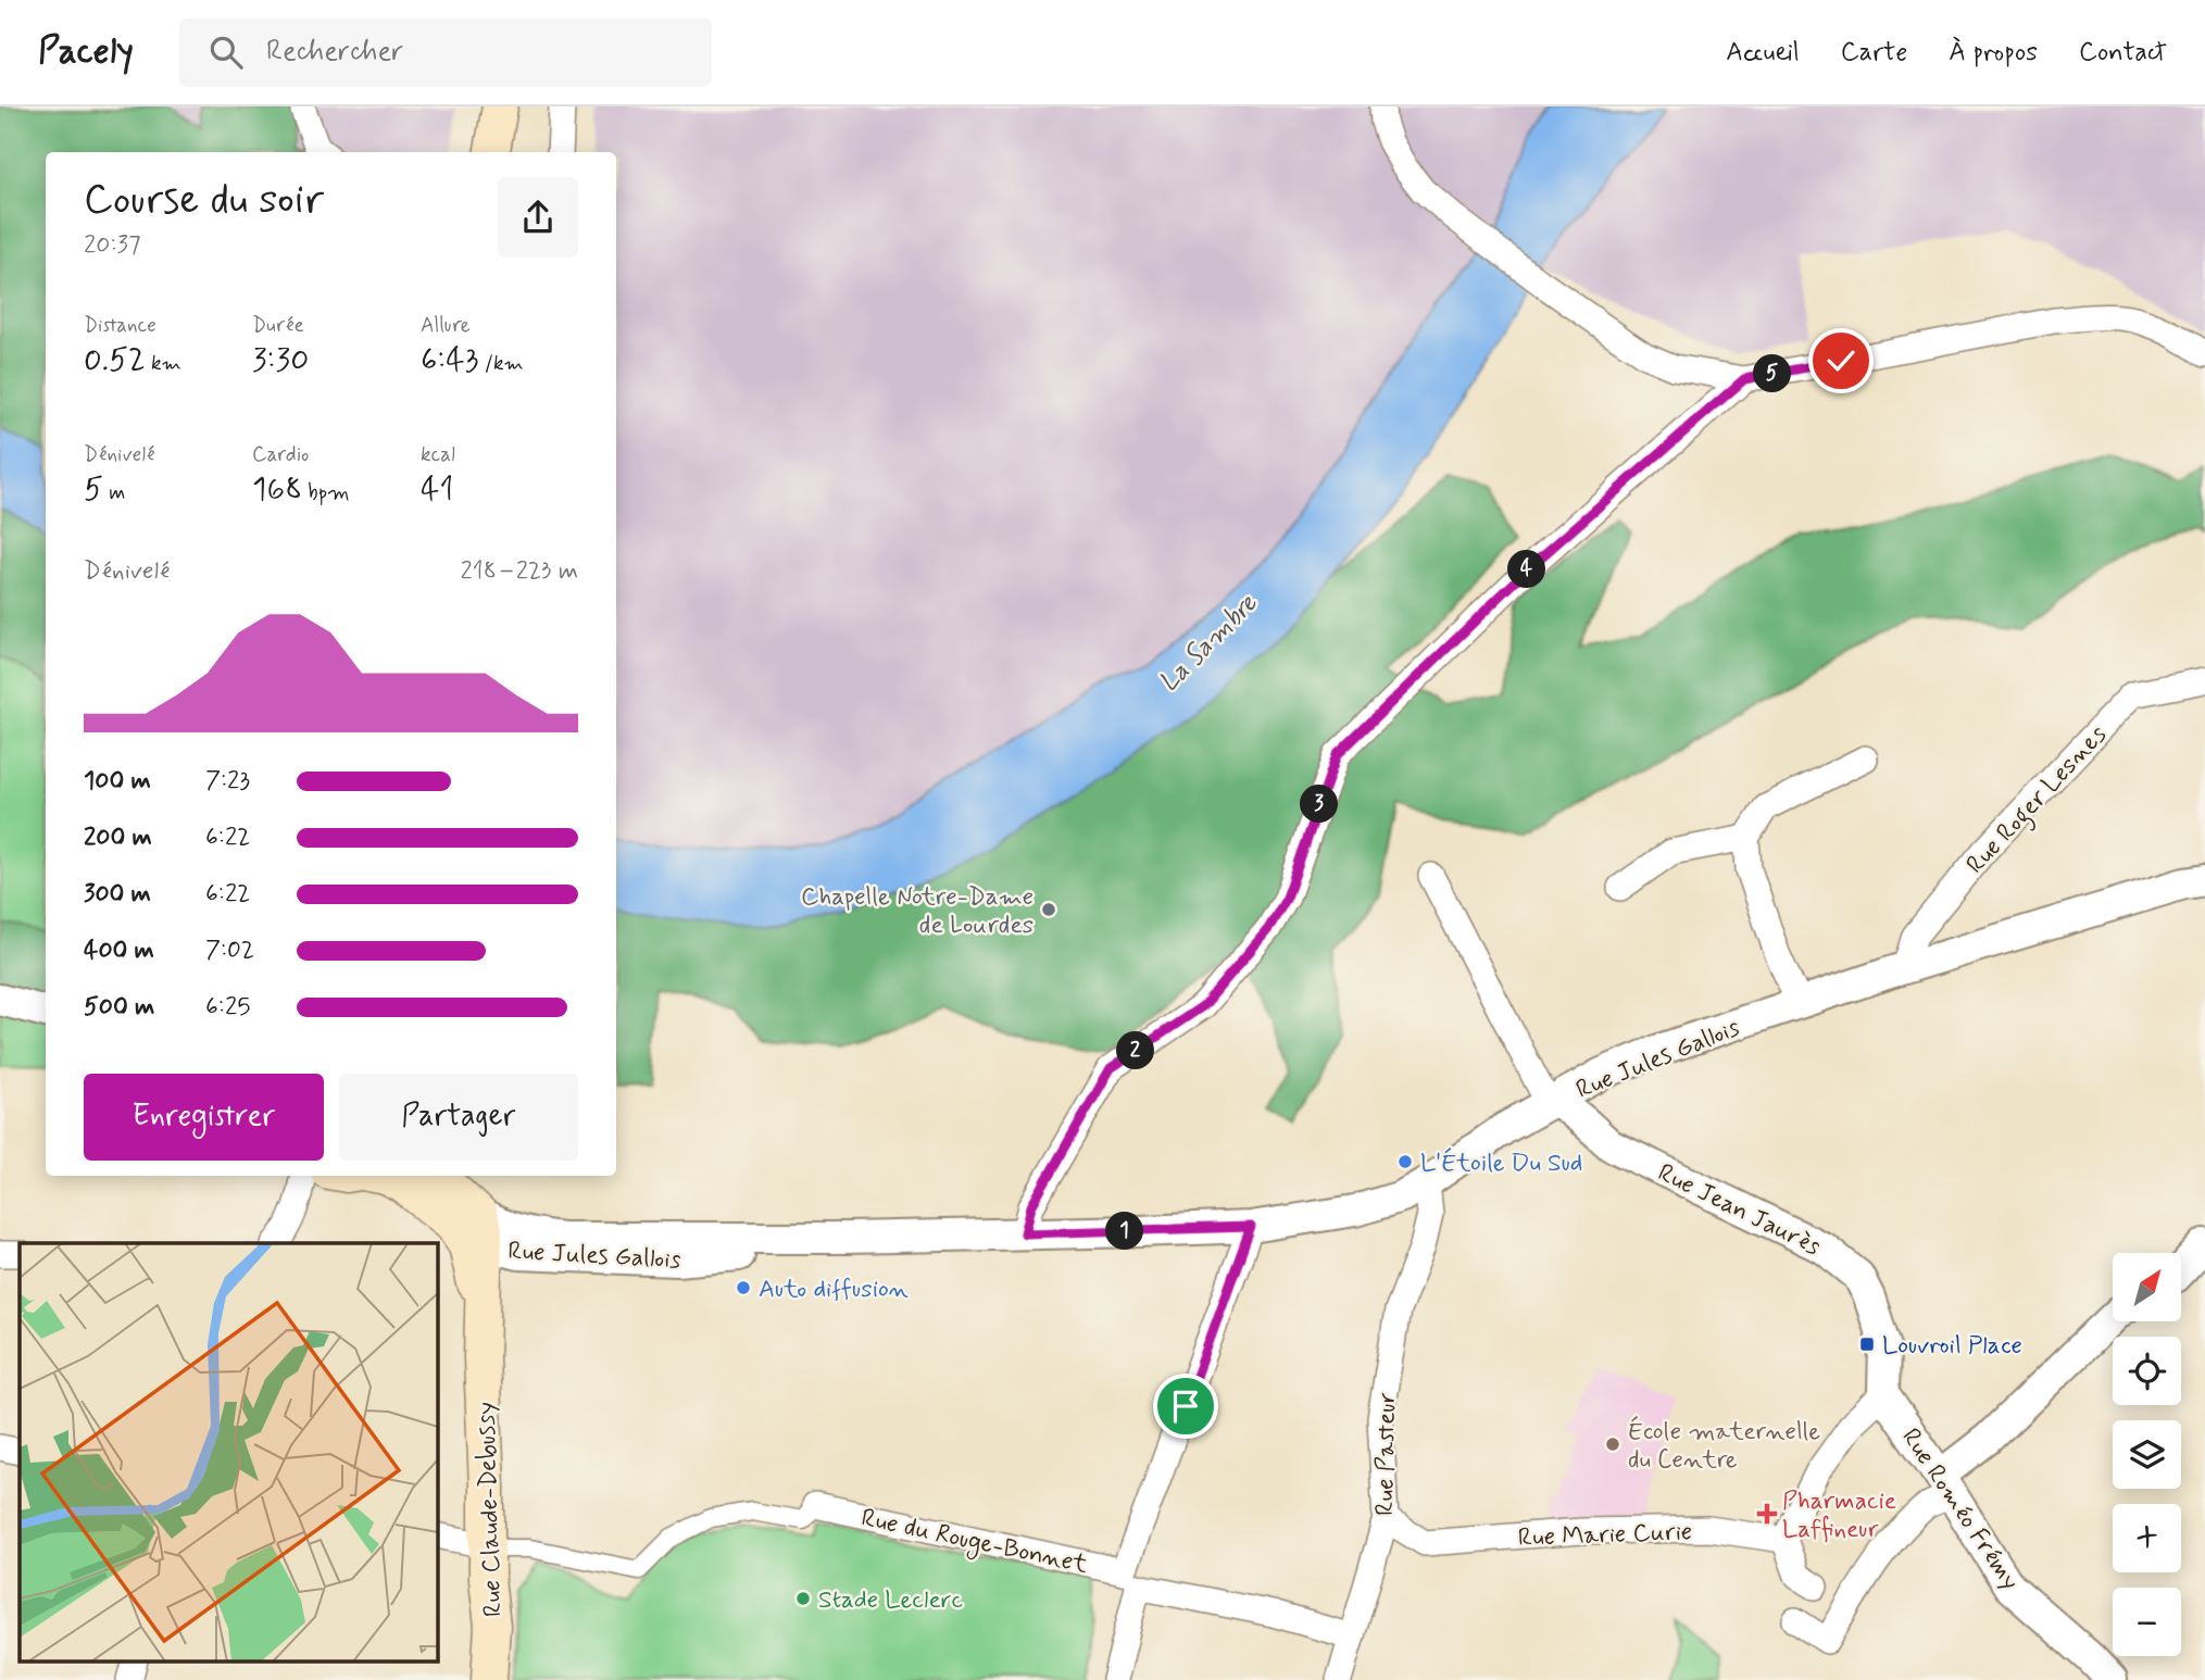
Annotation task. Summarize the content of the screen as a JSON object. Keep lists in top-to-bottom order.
{
  "streets": {
    "main road": ["Rue Jules Gallois", "Rue Claude-Debussy"],
    "street": [
      "Rue Roger Lesnes",
      "Rue Jean Jaurès",
      "Rue Pasteur",
      "Rue Roméo Frémy",
      "Rue Marie Curie",
      "Rue du Rouge-Bonnet"
    ]
  },
  "crossings": [
    ["Rue Roger Lesnes", "Rue Jules Gallois"],
    ["Rue Jules Gallois", "Rue Jean Jaurès"],
    ["Rue Jules Gallois", "Rue Pasteur"],
    ["Rue Jules Gallois", "Rue Claude-Debussy"],
    ["Rue Jean Jaurès", "Rue Roméo Frémy"],
    ["Rue Pasteur", "Rue Marie Curie"],
    ["Rue Pasteur", "Rue du Rouge-Bonnet"],
    ["Rue Claude-Debussy", "Rue du Rouge-Bonnet"]
  ],
  "water": ["La Sambre"],
  "places": {
    "other": [
      "Chapelle Notre-Dame de Lourdes",
      "L'Étoile Du Sud",
      "Auto diffusion",
      "École maternelle du Centre",
      "Stade Leclerc"
    ],
    "transit": ["Louvroil Place"],
    "health": ["Pharmacie Laffineur"]
  },
  "north": "top right",
  "page": {
    "header": "Pacely",
    "search": "Rechercher",
    "nav": [
      "Accueil",
      "Carte",
      "À propos",
      "Contact"
    ],
    "heading": ["Course du soir", "20:37"],
    "stats": [
      ["Distance", "0.52 km"],
      ["Durée", "3:30"],
      ["Allure", "6:43 /km"],
      ["Dénivelé", "5 m"],
      ["Cardio", "168 bpm"],
      ["kcal", "41"]
    ],
    "pins": [
      "5",
      "4",
      "3",
      "2",
      "1"
    ],
    "chart": ["Dénivelé", "218–223 m"],
    "list": [
      {
        "name": "100 m",
        "note": "7:23"
      },
      {
        "name": "200 m",
        "note": "6:22"
      },
      {
        "name": "300 m",
        "note": "6:22"
      },
      {
        "name": "400 m",
        "note": "7:02"
      },
      {
        "name": "500 m",
        "note": "6:25"
      }
    ],
    "buttons": ["Enregistrer", "Partager"],
    "map_buttons": ["+", "−"]
  }
}
